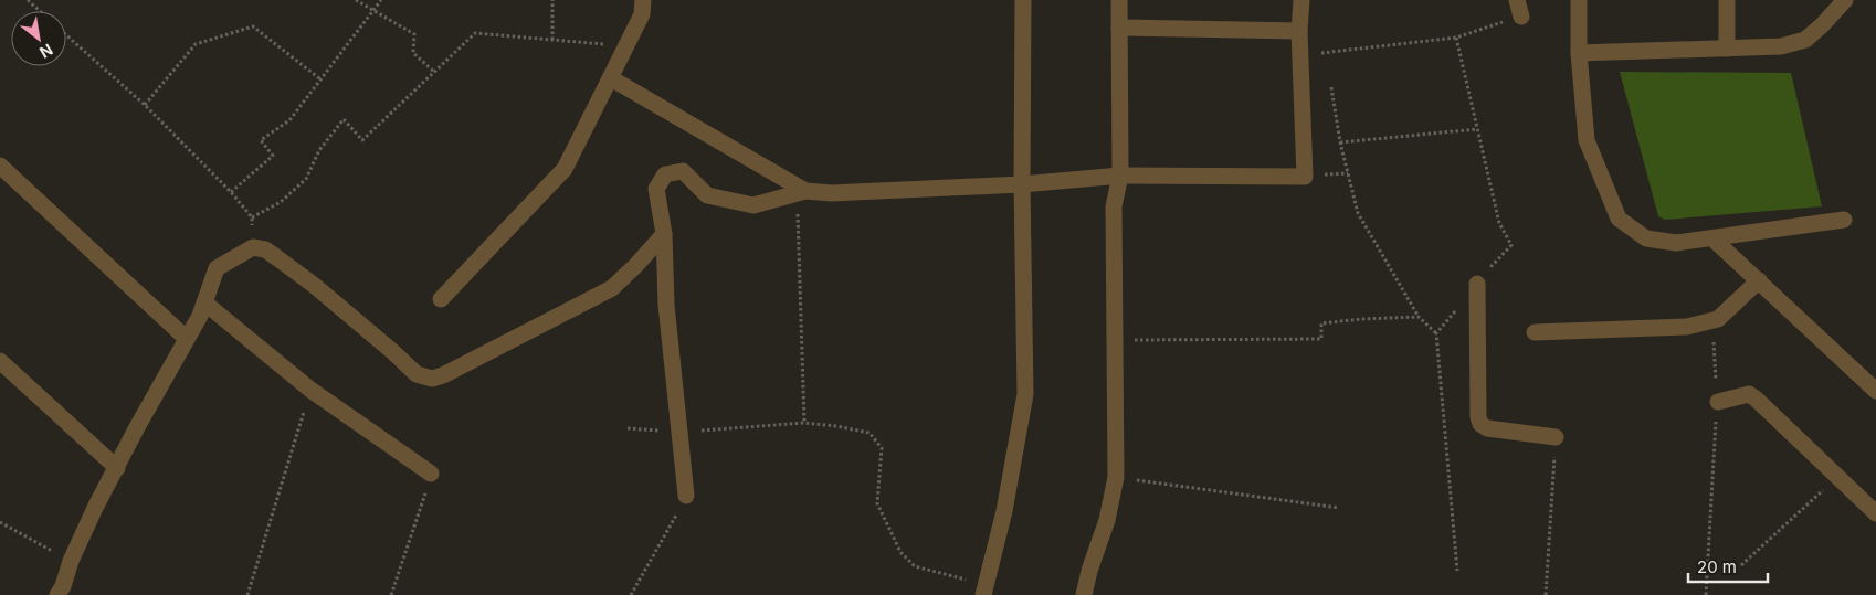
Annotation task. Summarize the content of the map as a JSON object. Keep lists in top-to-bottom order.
{
  "scale_bar": "20 m",
  "north": "bottom right"
}
